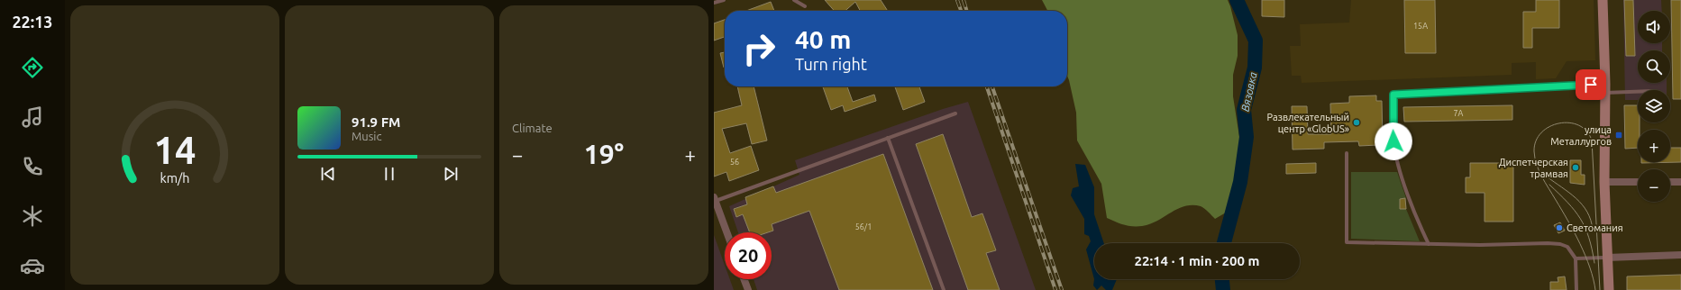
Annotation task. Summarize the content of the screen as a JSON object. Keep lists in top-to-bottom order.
{
  "water": ["Вязовка"],
  "places": {
    "other": ["Развлекательный центр «GlobUS»", "Диспетчерская трамвая", "Светомания"],
    "transit": ["улица Металлургов"]
  },
  "house_numbers": [
    "15А",
    "7А",
    "56",
    "56/1"
  ],
  "page": {
    "tabs": "22:13",
    "tile": "Climate",
    "map_buttons": ["+", "−"],
    "turn": ["40 m", "Turn right"],
    "song": ["91.9 FM", "Music"],
    "heat": ["−", "19°", "+"],
    "limit": "20",
    "trip": "22:14 · 1 min · 200 m",
    "gauge": ["14", "km/h"]
  }
}
